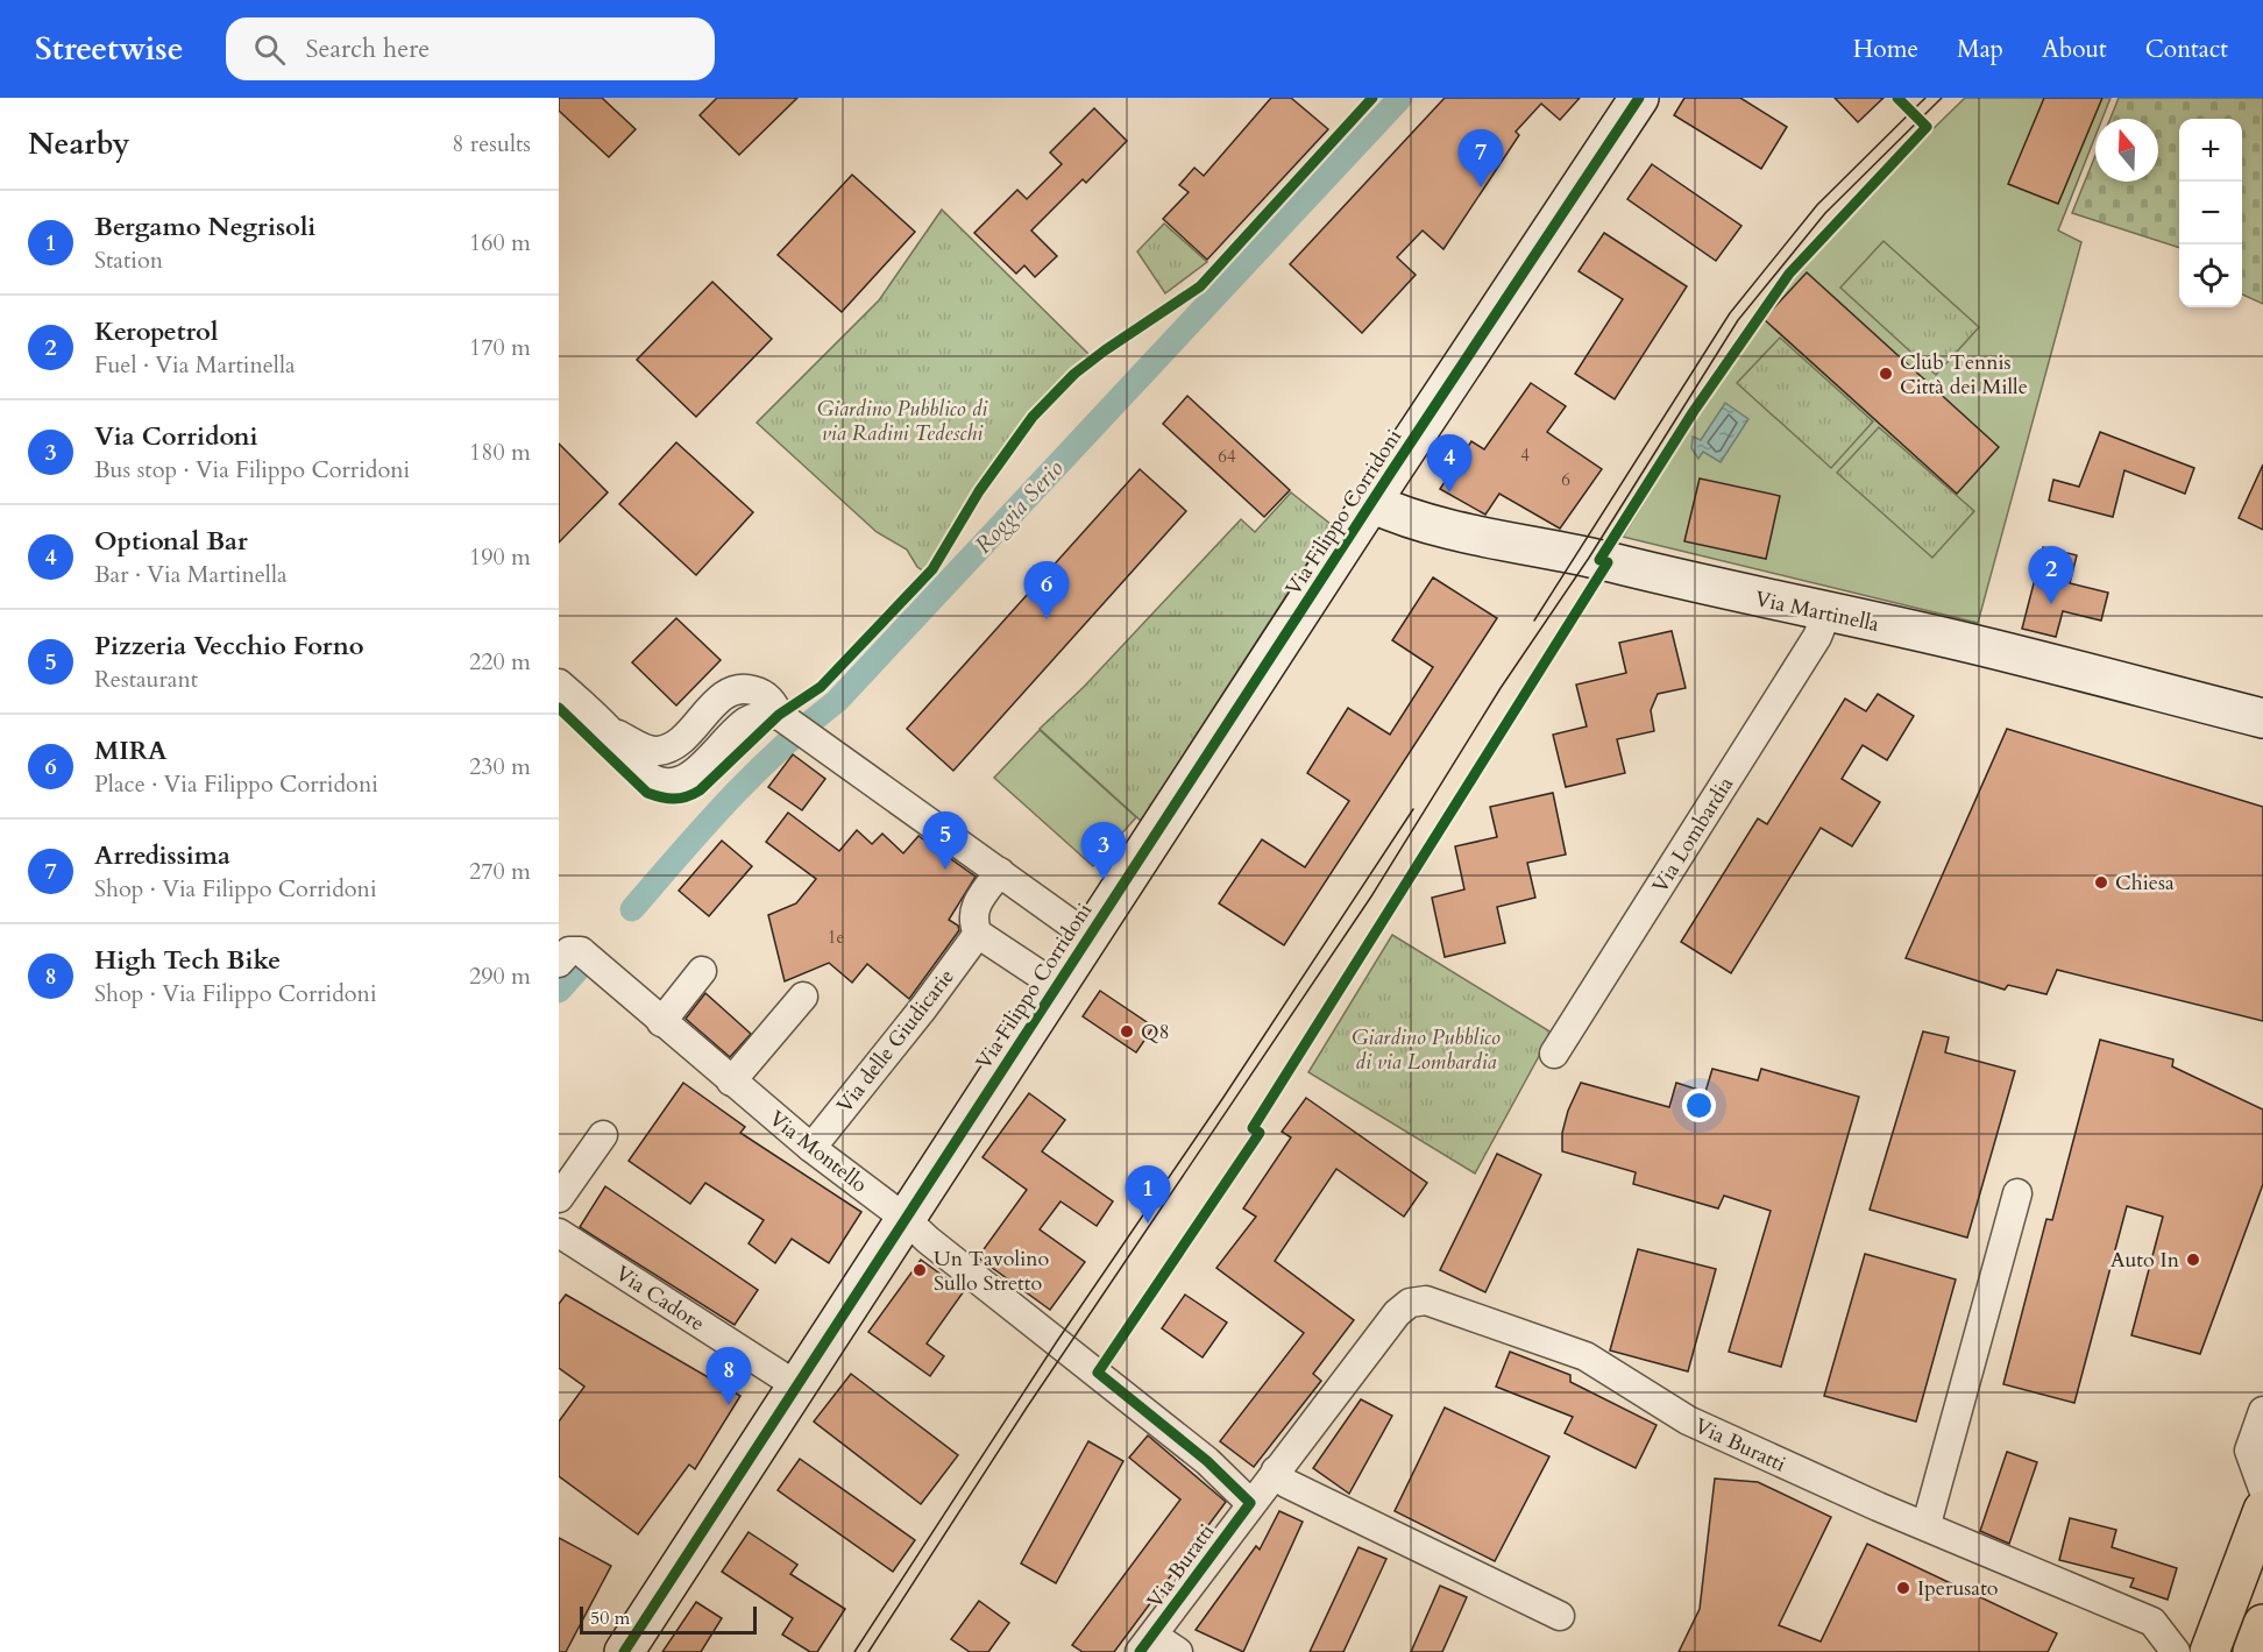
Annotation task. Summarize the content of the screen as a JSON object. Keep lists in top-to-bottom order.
{
  "streets": {
    "street": [
      "Via Filippo Corridoni",
      "Via Martinella",
      "Via Lombardia",
      "Via delle Giudicarie",
      "Via Montello",
      "Via Cadore",
      "Via Buratti"
    ]
  },
  "crossings": [
    ["Via Filippo Corridoni", "Via Martinella"],
    ["Via Filippo Corridoni", "Via Montello"],
    ["Via Filippo Corridoni", "Via Cadore"],
    ["Via Martinella", "Via Lombardia"],
    ["Via delle Giudicarie", "Via Montello"],
    ["Via Montello", "Via Buratti"]
  ],
  "water": ["Roggia Serio"],
  "parks": ["Giardino Pubblico di via Radini Tedeschi", "Giardino Pubblico di via Lombardia"],
  "places": [
    "Club Tennis Città dei Mille",
    "Chiesa",
    "Q8",
    "Auto In",
    "Un Tavolino Sullo Stretto",
    "Iperusato"
  ],
  "house_numbers": [
    "4",
    "64",
    "6",
    "1e"
  ],
  "scale_bar": "50 m",
  "north": "top",
  "page": {
    "header": "Streetwise",
    "search": "Search here",
    "nav": [
      "Home",
      "Map",
      "About",
      "Contact"
    ],
    "heading": ["Nearby", "8 results"],
    "map_buttons": ["+", "−"],
    "pins": [
      "7",
      "4",
      "2",
      "6",
      "5",
      "3",
      "1",
      "8"
    ],
    "list": [
      {
        "mark": "1",
        "name": "Bergamo Negrisoli",
        "note": "Station",
        "value": "160 m"
      },
      {
        "mark": "2",
        "name": "Keropetrol",
        "note": "Fuel · Via Martinella",
        "value": "170 m"
      },
      {
        "mark": "3",
        "name": "Via Corridoni",
        "note": "Bus stop · Via Filippo Corridoni",
        "value": "180 m"
      },
      {
        "mark": "4",
        "name": "Optional Bar",
        "note": "Bar · Via Martinella",
        "value": "190 m"
      },
      {
        "mark": "5",
        "name": "Pizzeria Vecchio Forno",
        "note": "Restaurant",
        "value": "220 m"
      },
      {
        "mark": "6",
        "name": "MIRA",
        "note": "Place · Via Filippo Corridoni",
        "value": "230 m"
      },
      {
        "mark": "7",
        "name": "Arredissima",
        "note": "Shop · Via Filippo Corridoni",
        "value": "270 m"
      },
      {
        "mark": "8",
        "name": "High Tech Bike",
        "note": "Shop · Via Filippo Corridoni",
        "value": "290 m"
      }
    ],
    "scale": "50 m"
  }
}
